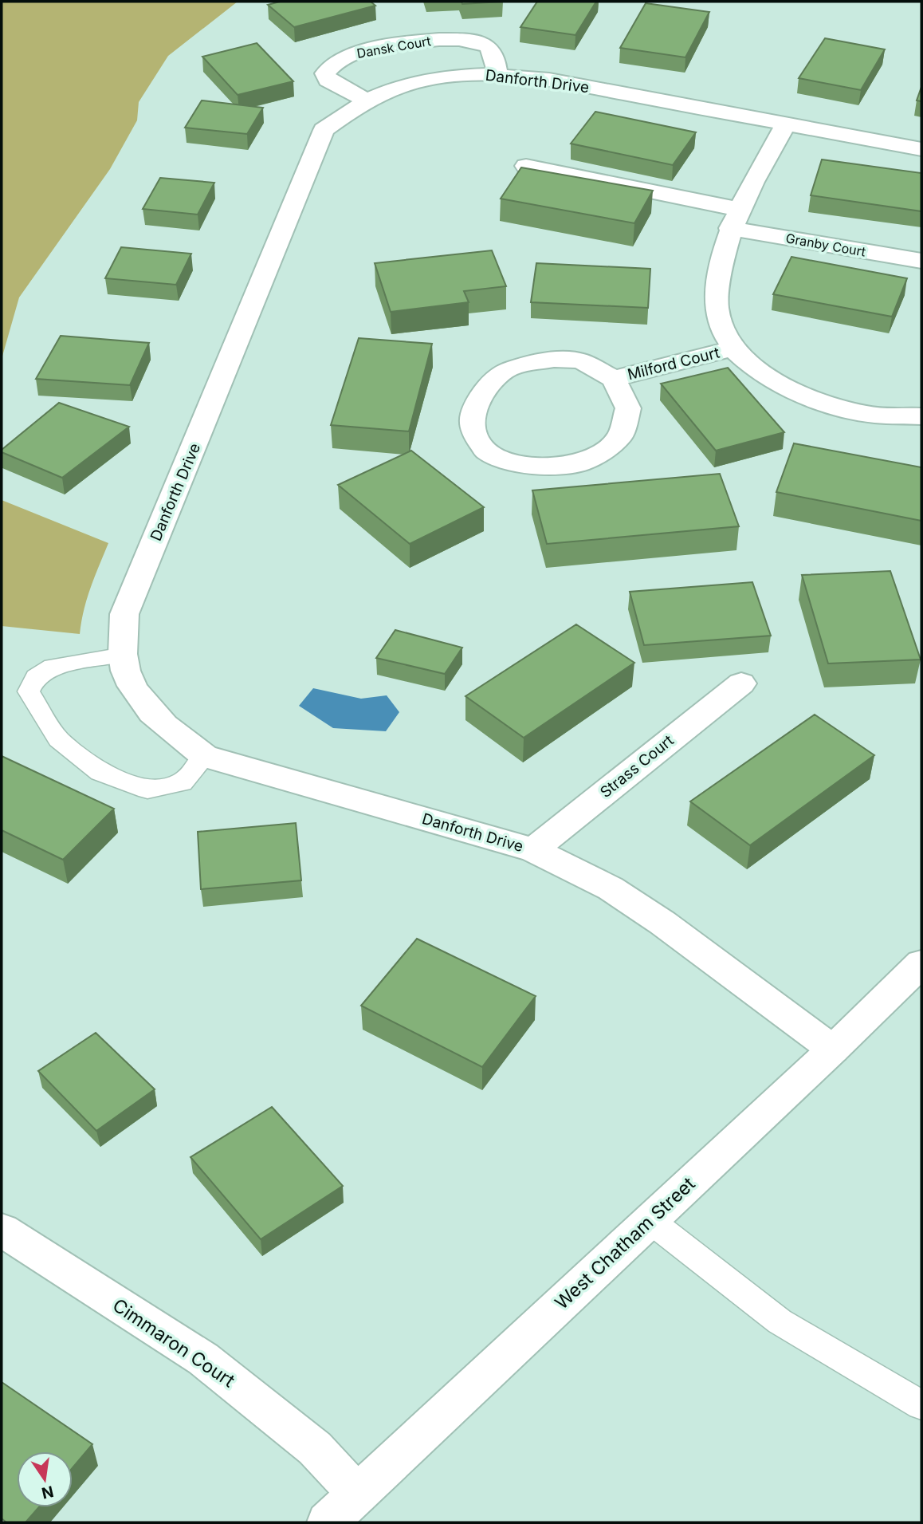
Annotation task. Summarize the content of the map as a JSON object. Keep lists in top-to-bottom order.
{
  "streets": {
    "street": [
      "Dansk Court",
      "Danforth Drive",
      "Granby Court",
      "Milford Court",
      "Strass Court",
      "West Chatham Street",
      "Cimmaron Court"
    ]
  },
  "crossings": [
    ["Dansk Court", "Danforth Drive"],
    ["Danforth Drive", "Strass Court"],
    ["Danforth Drive", "West Chatham Street"],
    ["West Chatham Street", "Cimmaron Court"]
  ],
  "north": "bottom"
}
